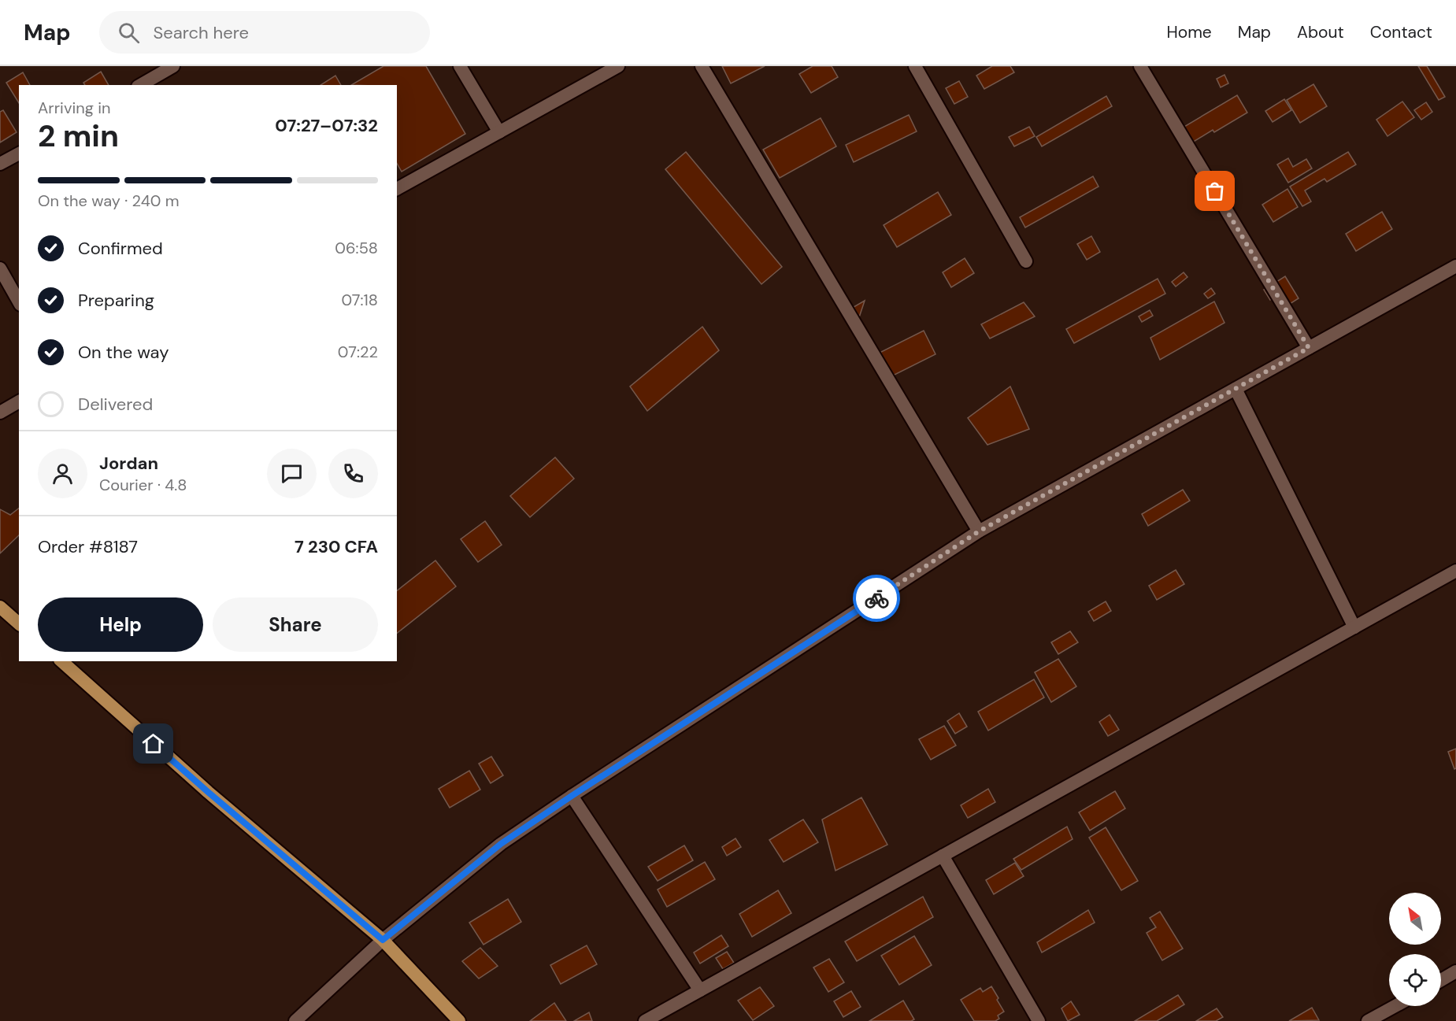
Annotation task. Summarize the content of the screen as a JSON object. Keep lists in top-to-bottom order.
{
  "north": "top left",
  "page": {
    "header": "Map",
    "search": "Search here",
    "nav": [
      "Home",
      "Map",
      "About",
      "Contact"
    ],
    "heading": ["2 min", "Arriving in", "07:27–07:32"],
    "panel": [
      "Jordan",
      "Courier · 4.8",
      "Order #8187",
      "7 230 CFA"
    ],
    "bar": "On the way · 240 m",
    "list": [
      ["Confirmed", "06:58"],
      ["Preparing", "07:18"],
      ["On the way", "07:22"],
      "Delivered"
    ],
    "buttons": ["Help", "Share"]
  }
}
